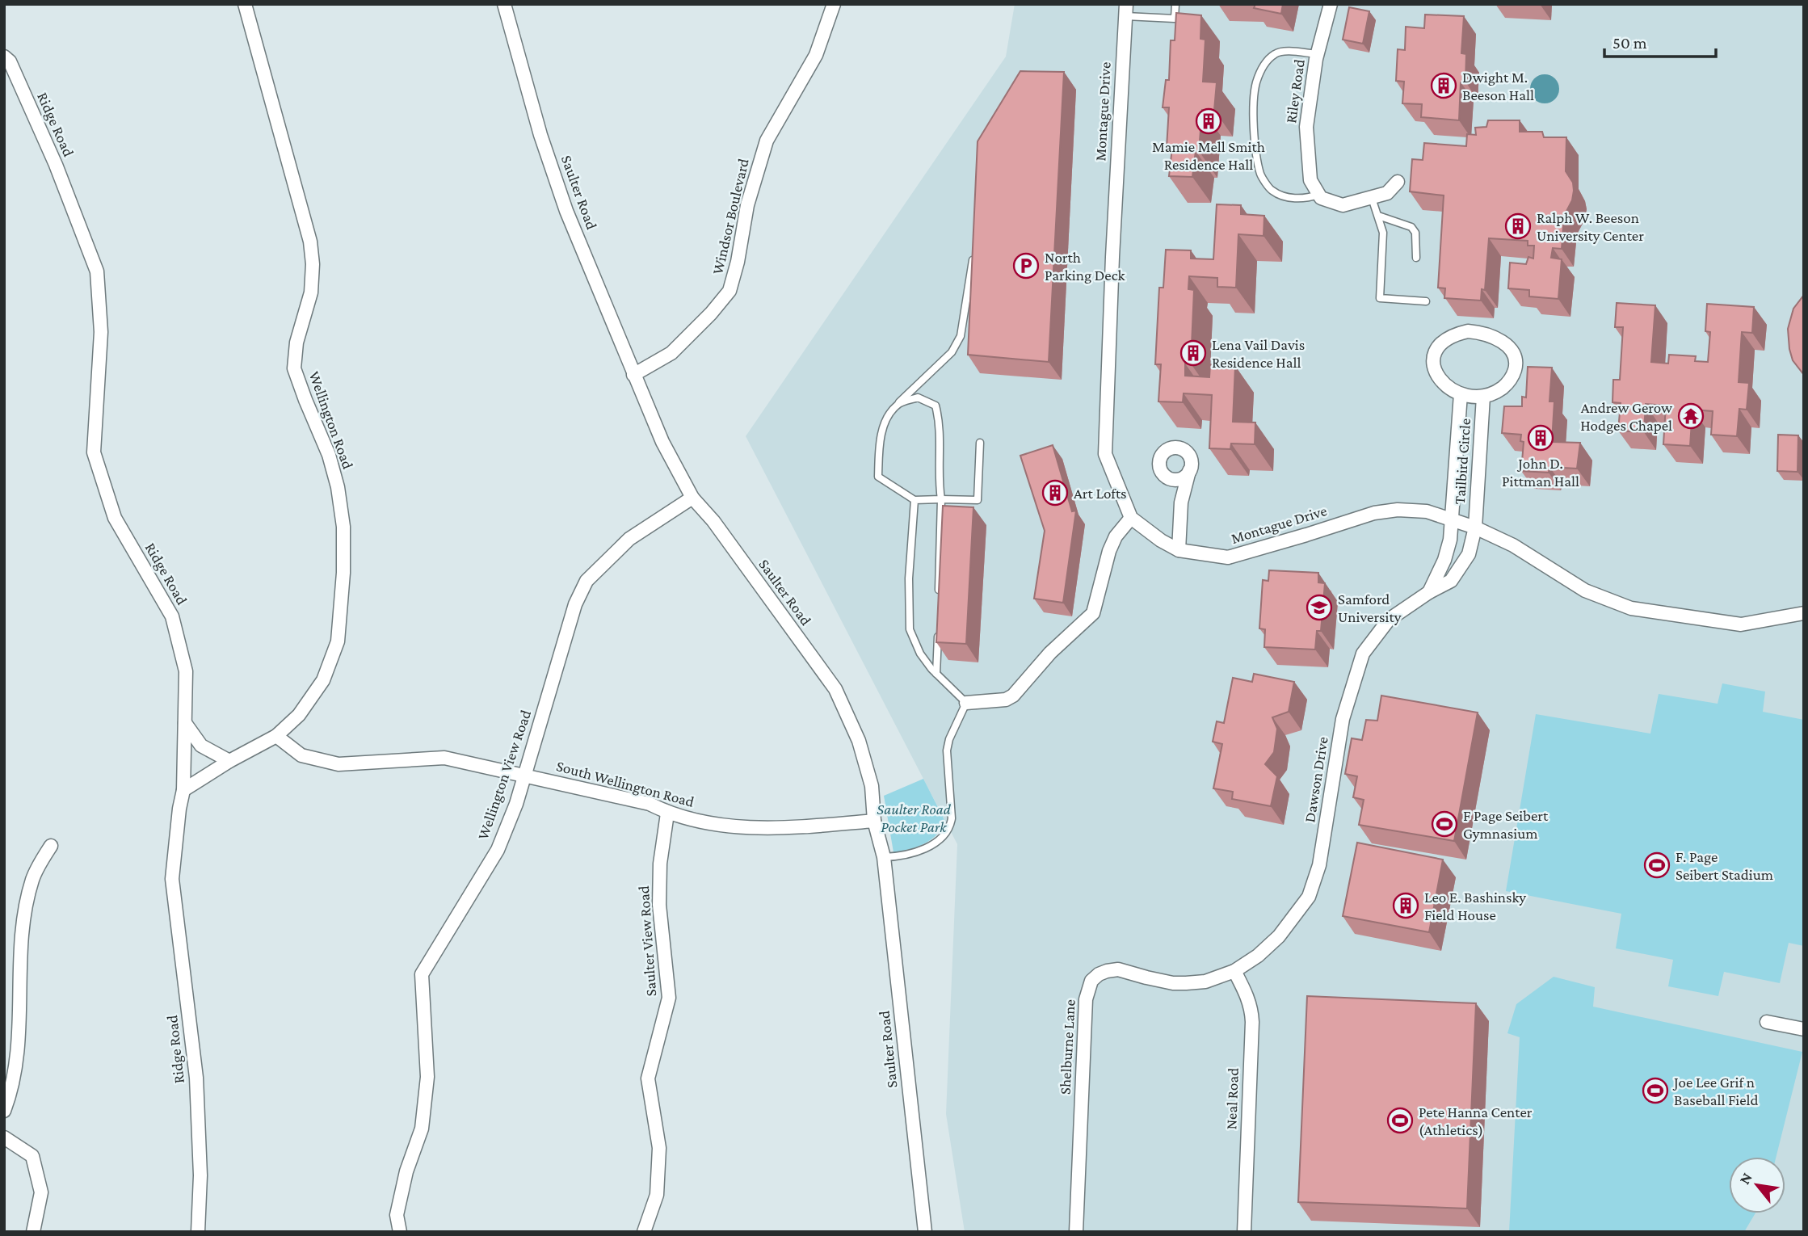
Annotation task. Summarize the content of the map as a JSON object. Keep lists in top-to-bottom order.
{
  "streets": {
    "street": [
      "Riley Road",
      "Montague Drive",
      "Ridge Road",
      "Saulter Road",
      "Windsor Boulevard",
      "Wellington Road",
      "Tailbird Circle",
      "Wellington View Road",
      "Dawson Drive",
      "South Wellington Road",
      "Saulter View Road",
      "Shelburne Lane",
      "Neal Road"
    ]
  },
  "crossings": [
    ["Montague Drive", "Tailbird Circle"],
    ["Montague Drive", "Dawson Drive"],
    ["Ridge Road", "Wellington Road"],
    ["Saulter Road", "Windsor Boulevard"],
    ["Saulter Road", "Wellington View Road"],
    ["Saulter Road", "South Wellington Road"],
    ["Wellington Road", "South Wellington Road"],
    ["Tailbird Circle", "Dawson Drive"],
    ["Wellington View Road", "South Wellington Road"],
    ["Dawson Drive", "Shelburne Lane"],
    ["Dawson Drive", "Neal Road"],
    ["South Wellington Road", "Saulter View Road"],
    ["Shelburne Lane", "Neal Road"]
  ],
  "parks": ["Saulter Road Pocket Park"],
  "places": {
    "building": [
      "Dwight M. Beeson Hall",
      "Mamie Mell Smith Residence Hall",
      "Ralph W. Beeson University Center",
      "Lena Vail Davis Residence Hall",
      "John D. Pittman Hall",
      "Art Lofts",
      "Leo E. Bashinsky Field House"
    ],
    "parking": ["North Parking Deck"],
    "temple": ["Andrew Gerow Hodges Chapel"],
    "school or university": ["Samford University"],
    "sports": [
      "F Page Seibert Gymnasium",
      "F. Page Seibert Stadium",
      "Joe Lee Grif n Baseball Field",
      "Pete Hanna Center (Athletics)"
    ]
  },
  "scale_bar": "50 m",
  "north": "top left"
}
